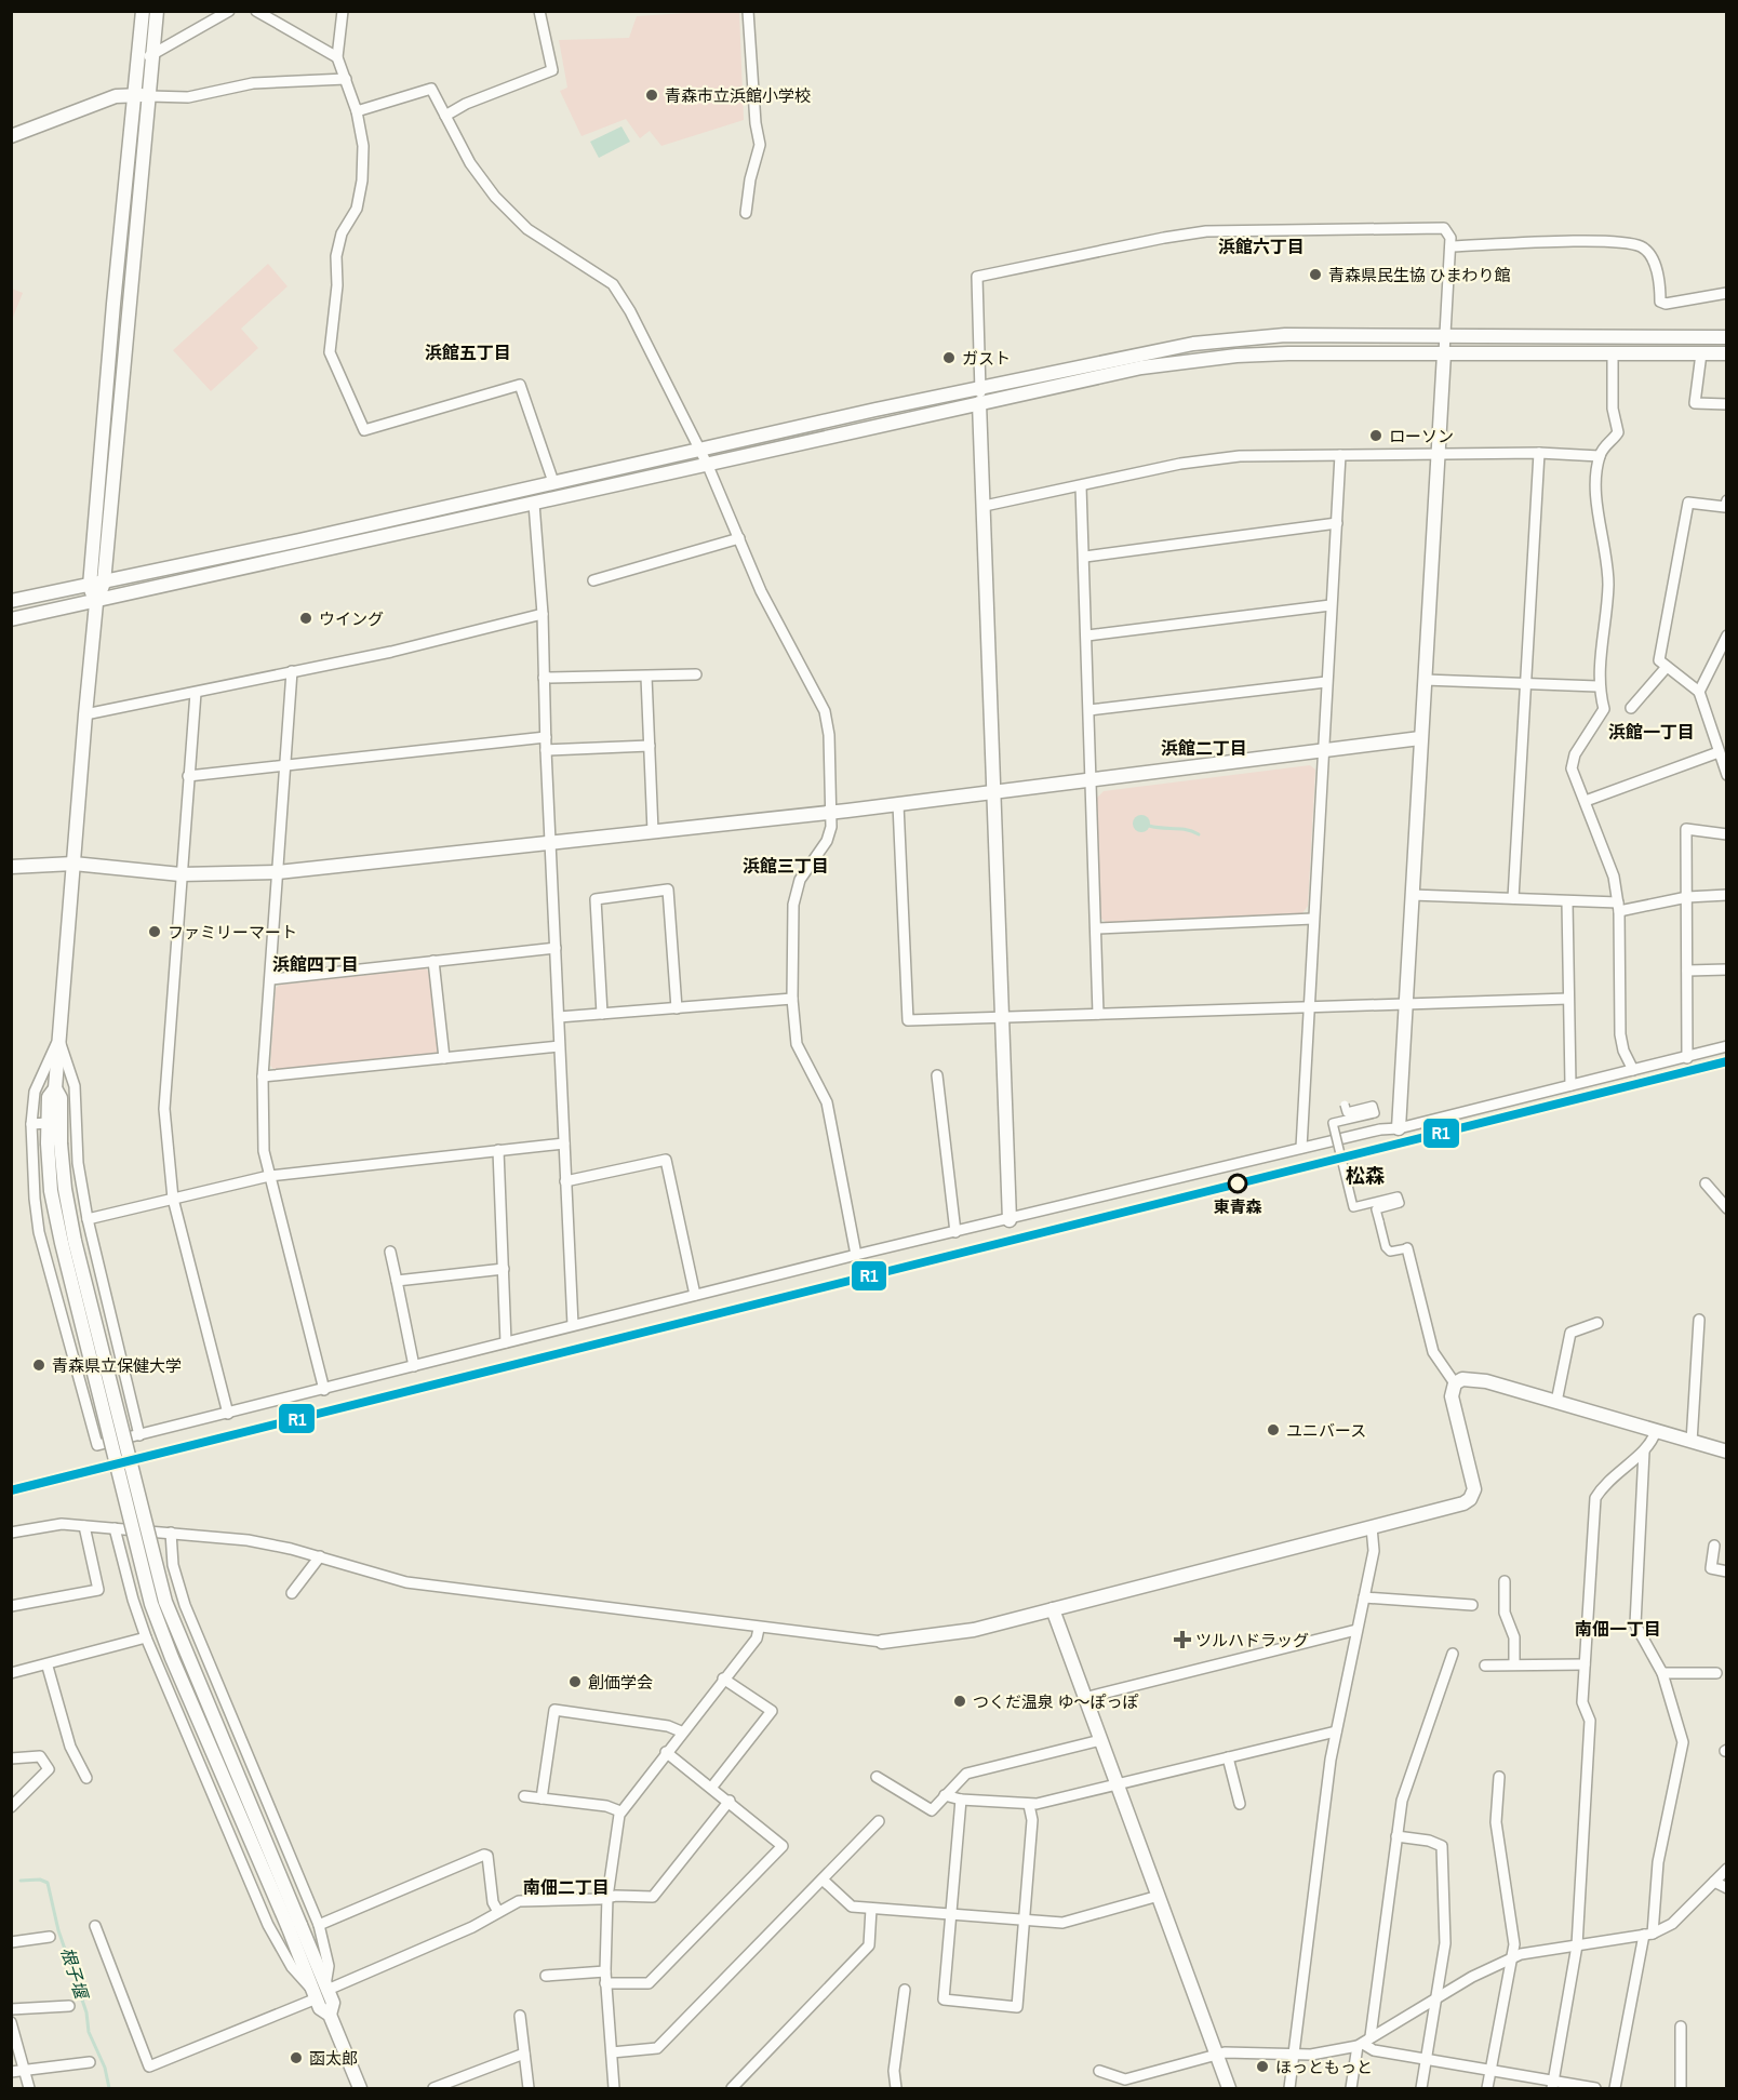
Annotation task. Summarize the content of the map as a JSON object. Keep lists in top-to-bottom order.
{
  "districts": [
    "浜館六丁目",
    "浜館五丁目",
    "浜館一丁目",
    "浜館二丁目",
    "浜館三丁目",
    "浜館四丁目",
    "松森",
    "南佃一丁目",
    "南佃二丁目"
  ],
  "water": ["根子堰"],
  "places": {
    "other": [
      "青森市立浜館小学校",
      "青森県民生協 ひまわり館",
      "ガスト",
      "ローソン",
      "ウイング",
      "ファミリーマート",
      "東青森",
      "青森県立保健大学",
      "ユニバース",
      "創価学会",
      "つくだ温泉 ゆ～ぽっぽ",
      "函太郎",
      "ほっともっと"
    ],
    "health": ["ツルハドラッグ"]
  },
  "lines": ["transit line R1"]
}
